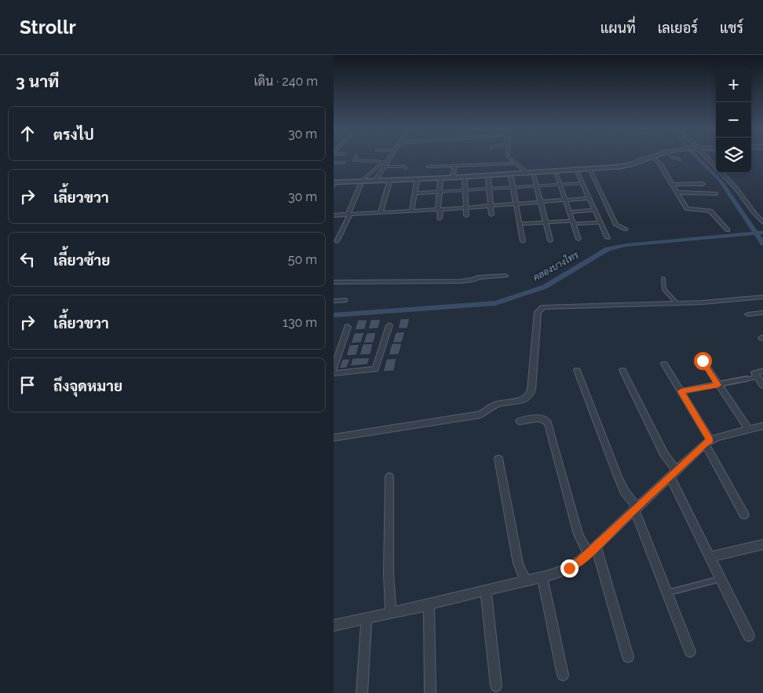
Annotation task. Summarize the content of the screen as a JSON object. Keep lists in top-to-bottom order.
{
  "water": ["คลองบางไทร"],
  "page": {
    "header": "Strollr",
    "nav": ["แผนที่", "เลเยอร์", "แชร์"],
    "heading": ["3 นาที", "เดิน · 240 m"],
    "map_buttons": ["+", "−"],
    "list": [
      ["ตรงไป", "30 m"],
      ["เลี้ยวขวา", "30 m"],
      ["เลี้ยวซ้าย", "50 m"],
      ["เลี้ยวขวา", "130 m"],
      "ถึงจุดหมาย"
    ]
  }
}
